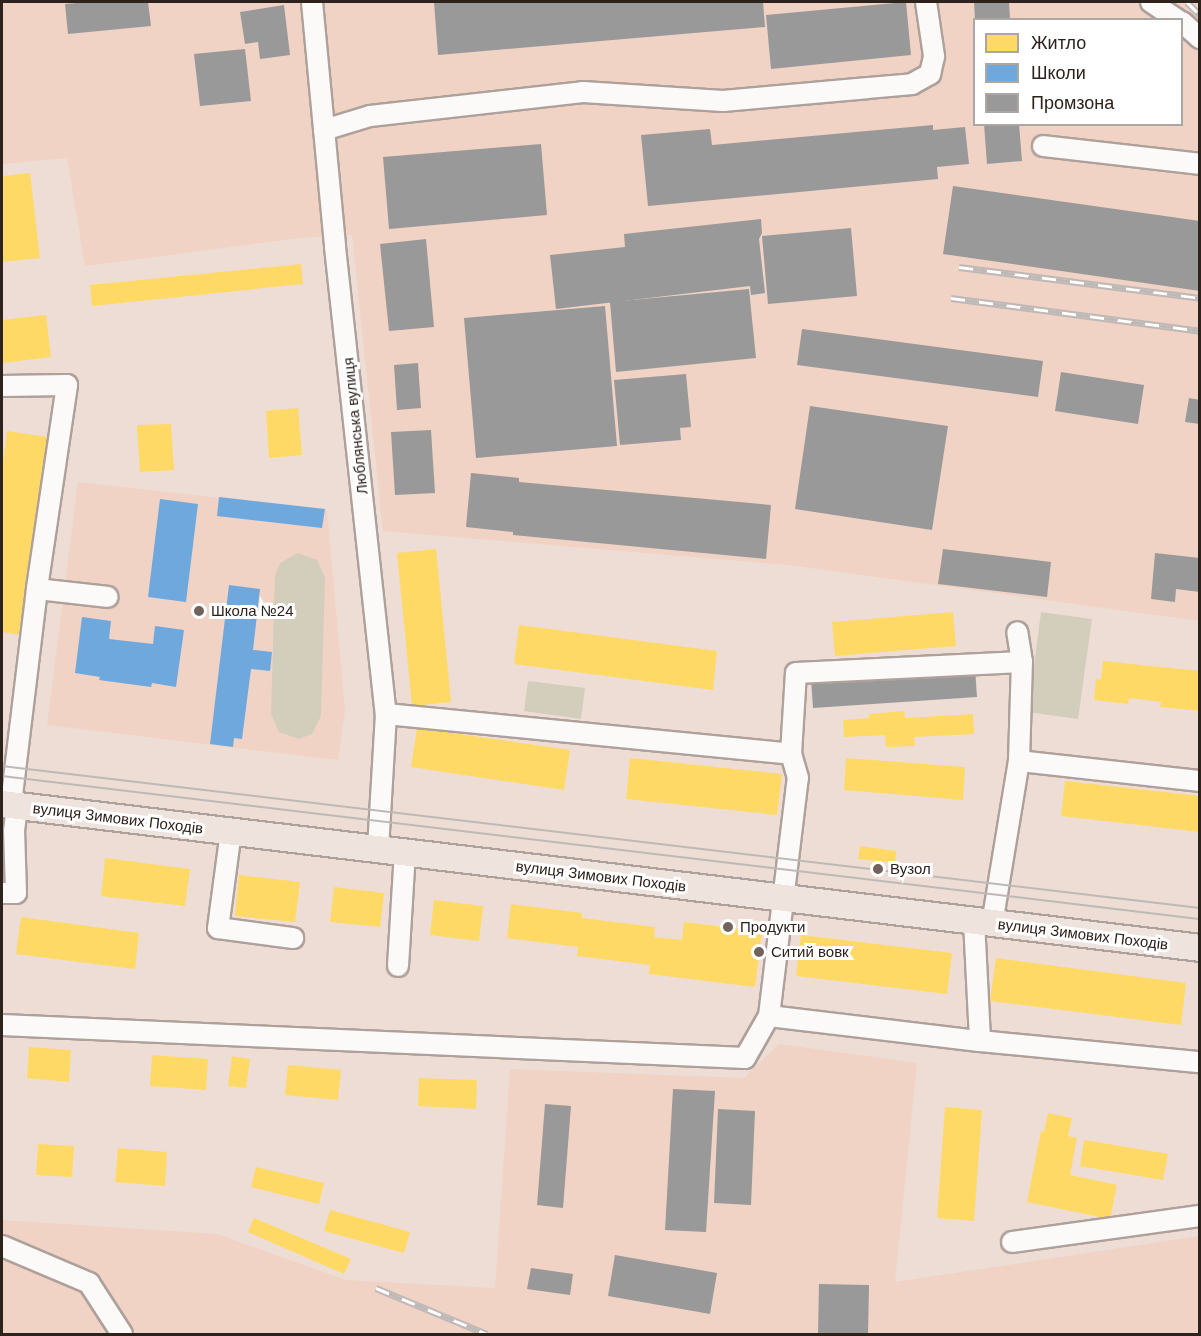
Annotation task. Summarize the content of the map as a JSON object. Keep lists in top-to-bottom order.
{
  "streets": {
    "main road": ["вулиця Зимових Походів"],
    "street": ["Люблянська вулиця"]
  },
  "crossings": [
    ["Люблянська вулиця", "вулиця Зимових Походів"]
  ],
  "places": [
    "Школа №24",
    "Вузол",
    "Продукти",
    "Ситий вовк"
  ],
  "legend": ["Житло", "Школи", "Промзона"]
}
